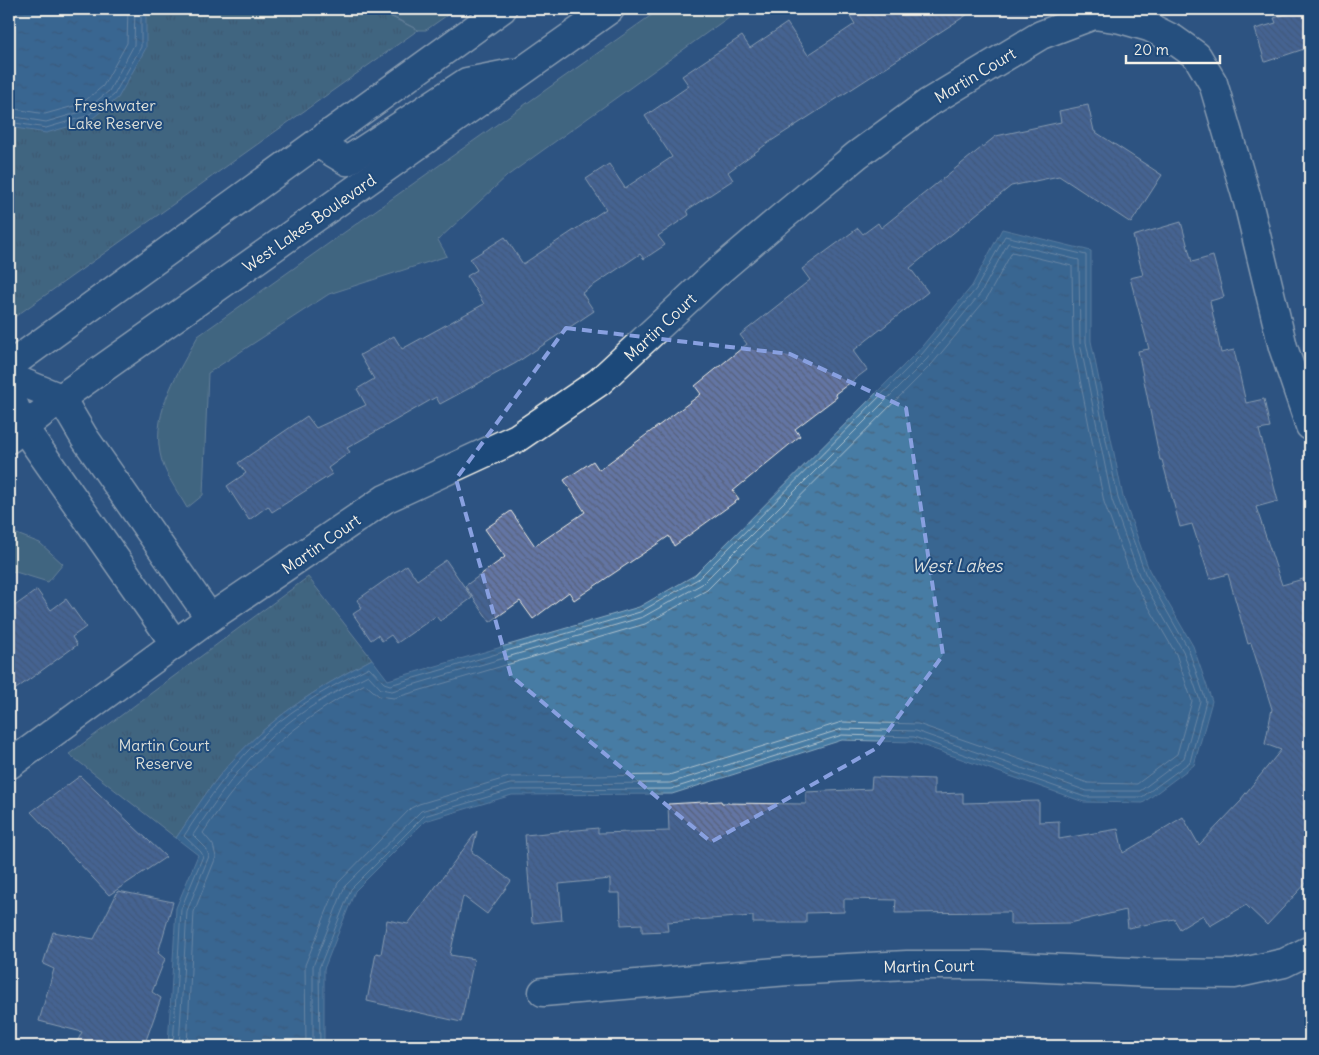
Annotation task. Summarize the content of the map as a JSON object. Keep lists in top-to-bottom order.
{
  "streets": {
    "street": ["Martin Court", "West Lakes Boulevard"]
  },
  "water": ["West Lakes"],
  "parks": ["Freshwater Lake Reserve", "Martin Court Reserve"],
  "scale_bar": "20 m"
}
